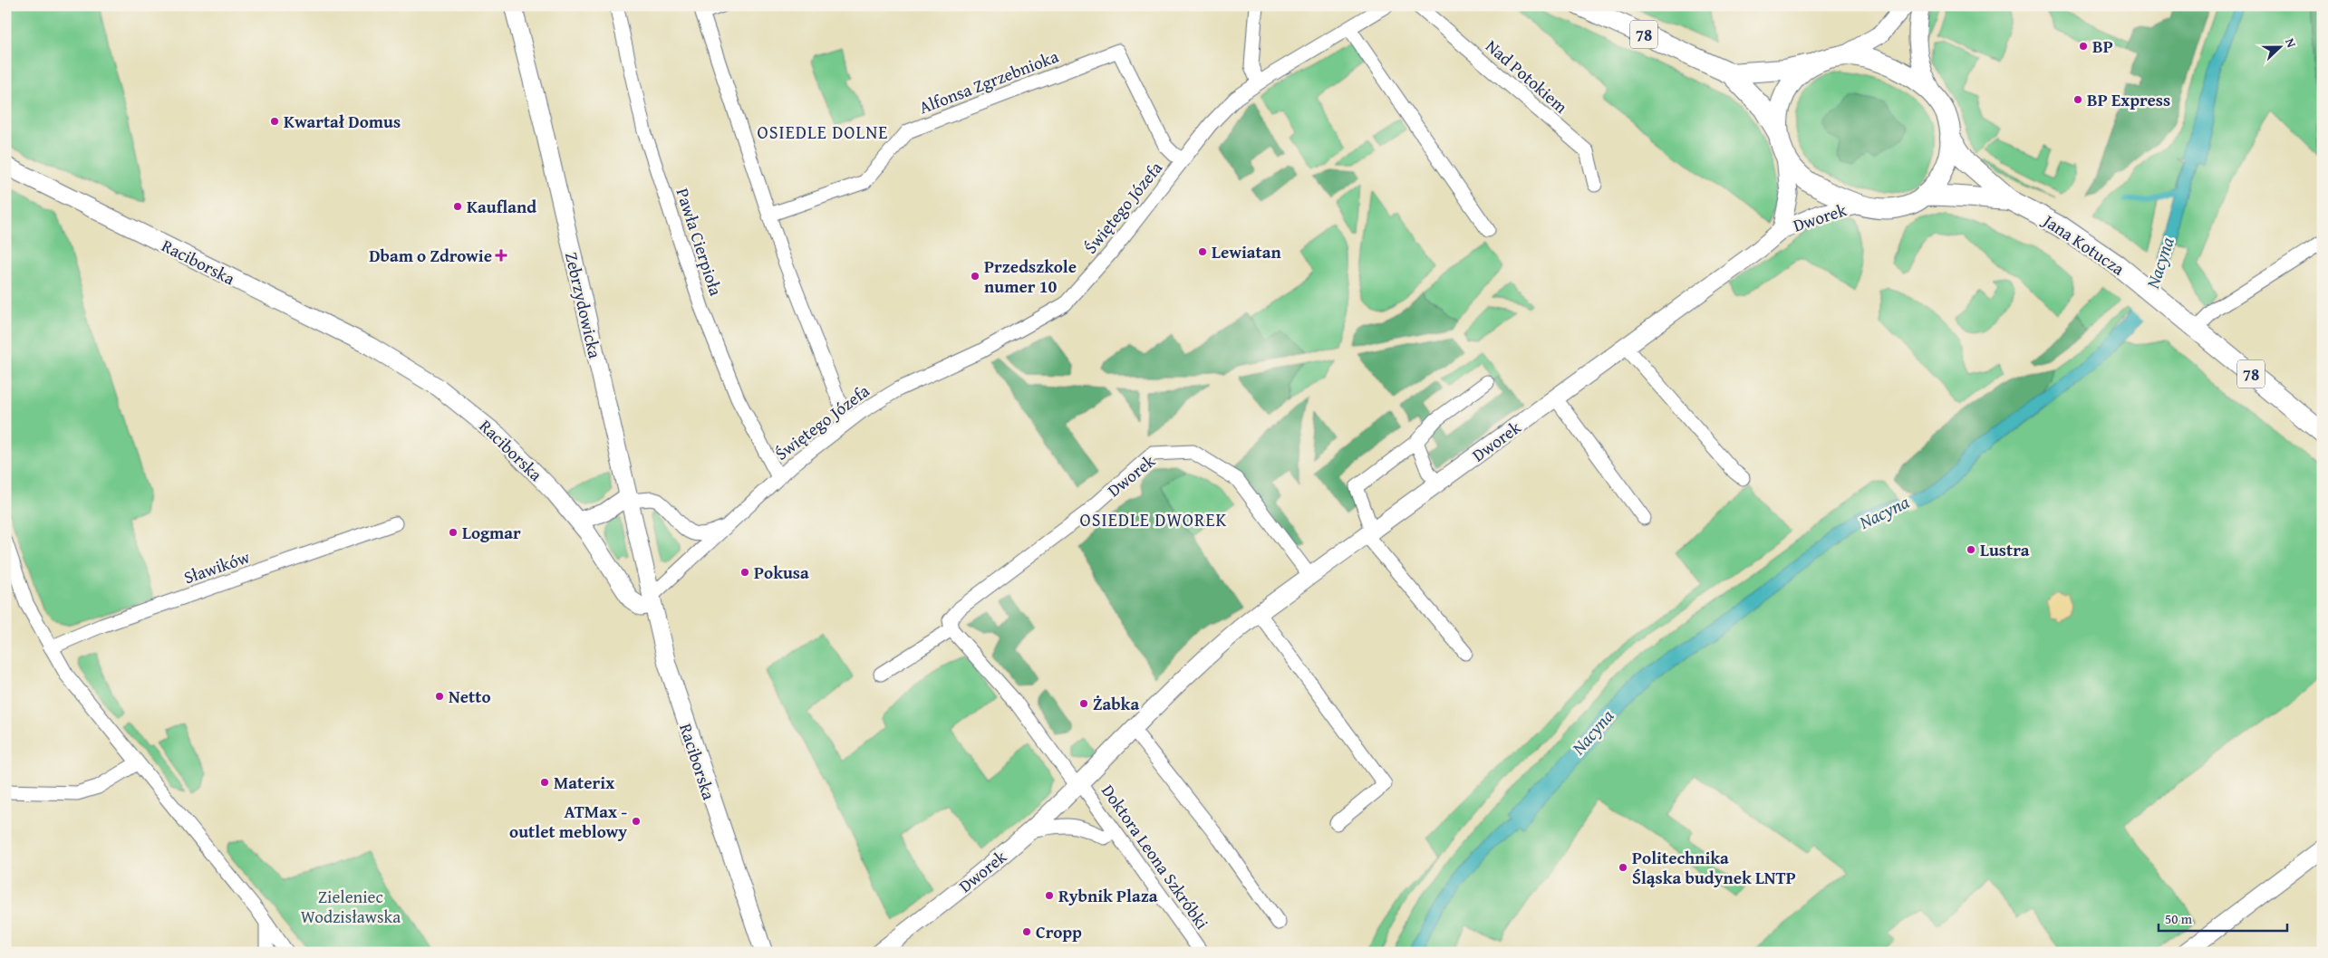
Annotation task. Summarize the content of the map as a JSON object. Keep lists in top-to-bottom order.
{
  "streets": {
    "main road": ["78", "Jana Kotucza"],
    "street": [
      "Nad Potokiem",
      "Alfonsa Zgrzebnioka",
      "Świętego Józefa",
      "Dworek",
      "Pawła Cierpioła",
      "Raciborska",
      "Zebrzydowicka",
      "Sławików",
      "Doktora Leona Szkróbki"
    ]
  },
  "crossings": [
    ["78", "Dworek"],
    ["78", "Jana Kotucza"],
    ["Alfonsa Zgrzebnioka", "Świętego Józefa"],
    ["Świętego Józefa", "Pawła Cierpioła"],
    ["Świętego Józefa", "Raciborska"],
    ["Świętego Józefa", "Zebrzydowicka"],
    ["Dworek", "Doktora Leona Szkróbki"],
    ["Raciborska", "Zebrzydowicka"]
  ],
  "districts": ["OSIEDLE DOLNE", "OSIEDLE DWOREK"],
  "water": ["Nacyna"],
  "parks": ["Zieleniec Wodzisławska"],
  "places": {
    "other": [
      "BP",
      "BP Express",
      "Kwartał Domus",
      "Kaufland",
      "Lewiatan",
      "Przedszkole numer 10",
      "Logmar",
      "Lustra",
      "Pokusa",
      "Netto",
      "Żabka",
      "Materix",
      "ATMax - outlet meblowy",
      "Politechnika Śląska budynek LNTP",
      "Rybnik Plaza",
      "Cropp"
    ],
    "health": ["Dbam o Zdrowie"]
  },
  "scale_bar": "50 m",
  "north": "right"
}
